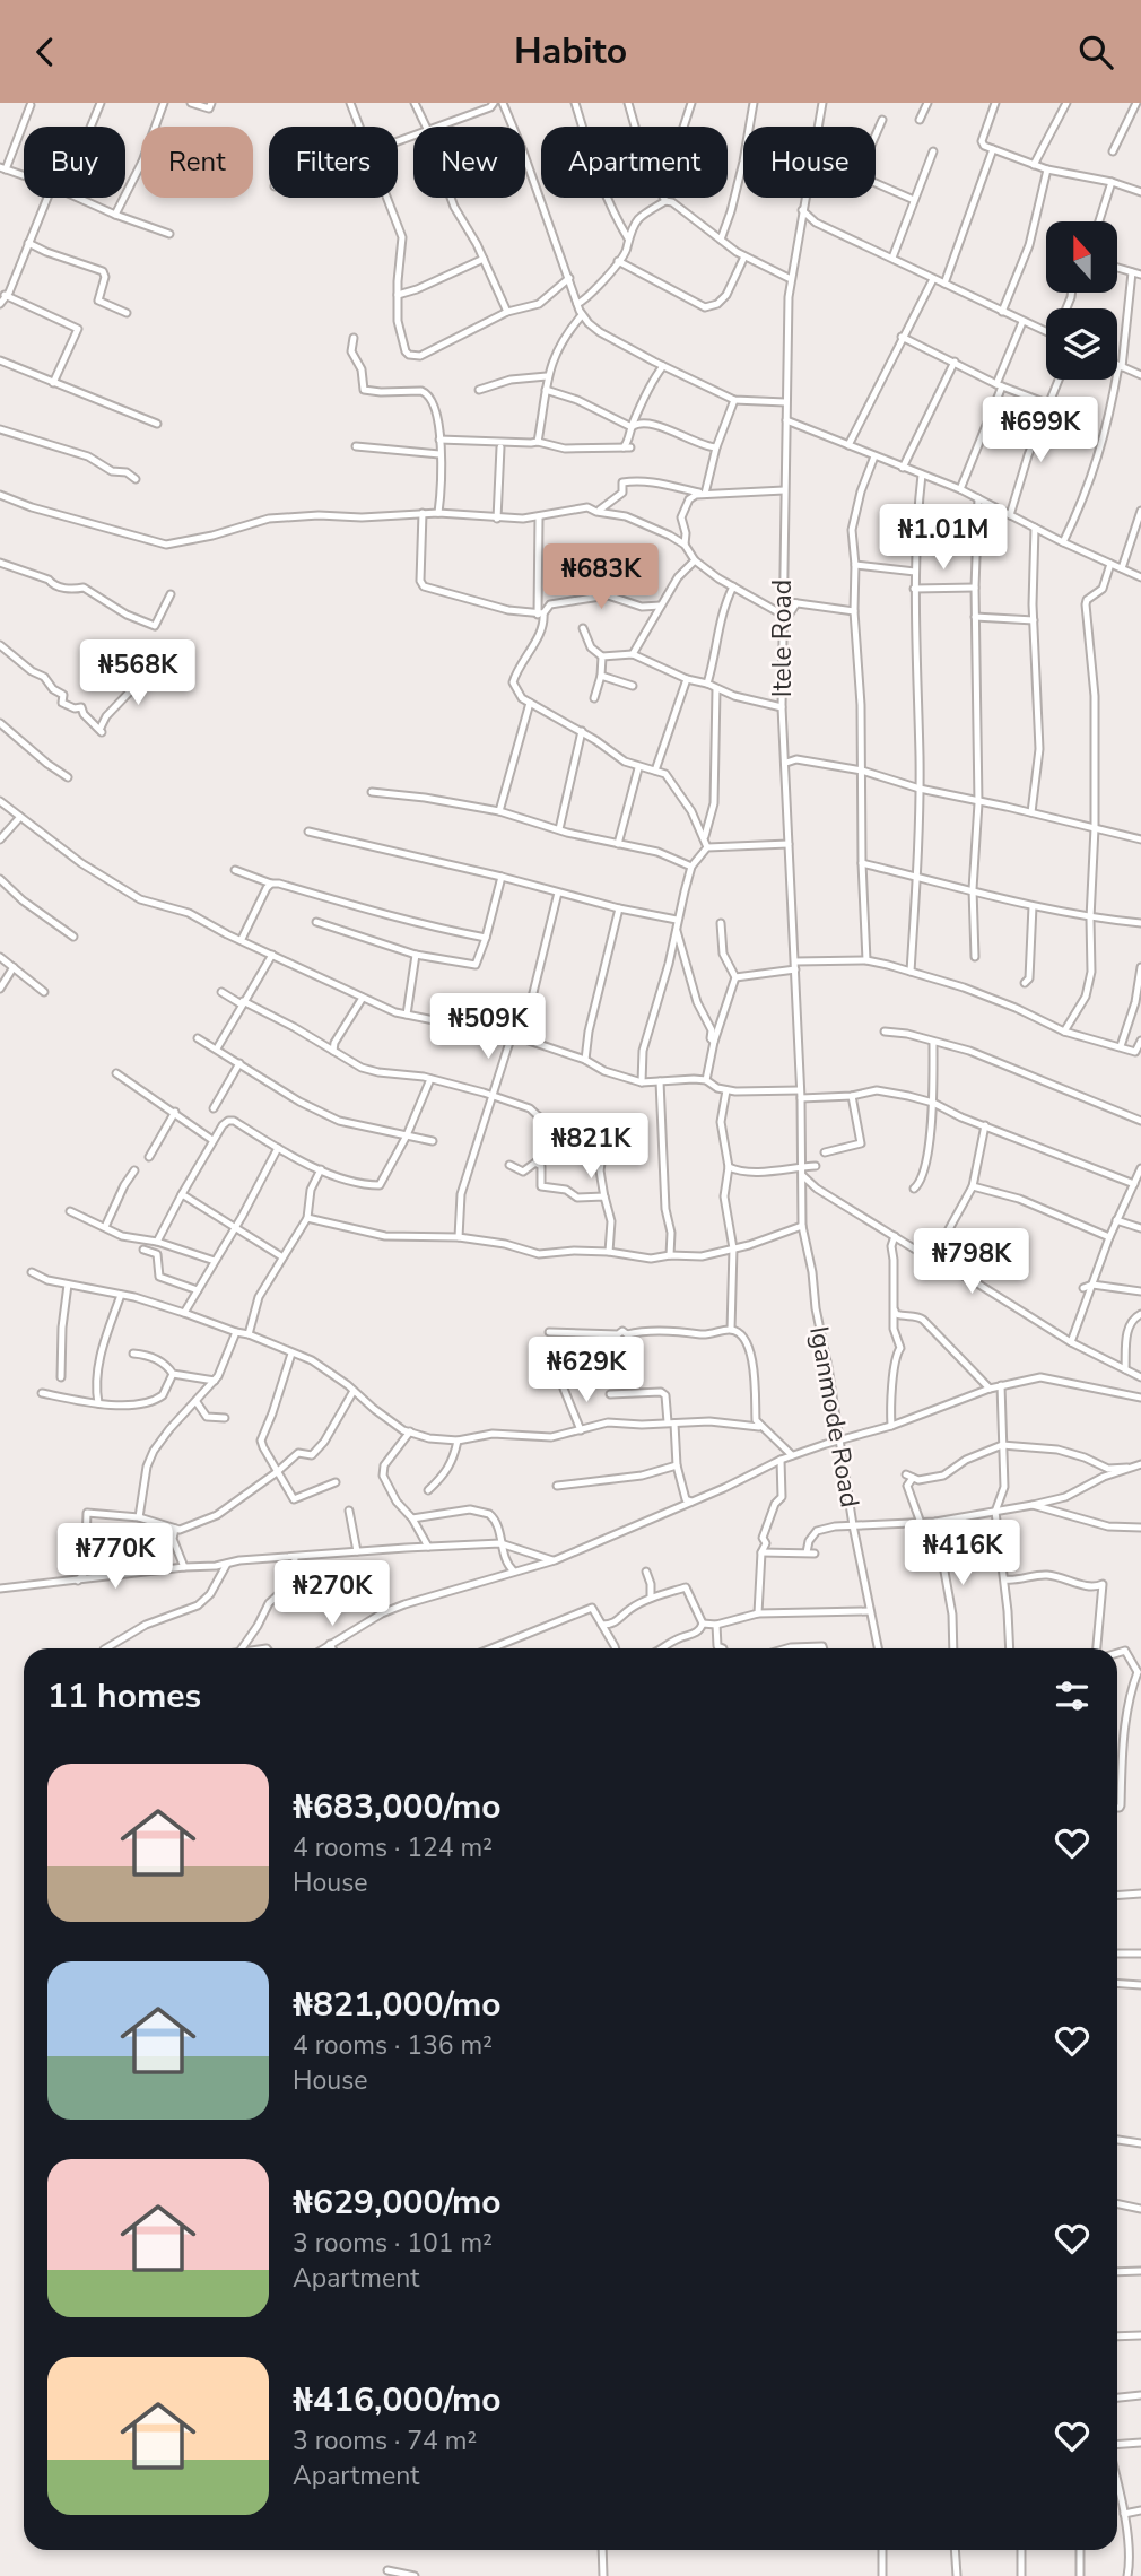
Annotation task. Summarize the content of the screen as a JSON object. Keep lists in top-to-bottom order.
{
  "streets": {
    "street": ["Itele Road", "Iganmode Road"]
  },
  "crossings": [
    ["Itele Road", "Iganmode Road"]
  ],
  "north": "top",
  "page": {
    "header": "Habito",
    "chip": [
      "Buy",
      "Rent",
      "Filters",
      "New",
      "Apartment",
      "House"
    ],
    "price": [
      "₦699K",
      "₦1.01M",
      "₦683K",
      "₦568K",
      "₦509K",
      "₦821K",
      "₦798K",
      "₦629K",
      "₦416K",
      "₦770K",
      "₦270K"
    ],
    "heading": "11 homes",
    "list": [
      {
        "name": "₦683,000/mo",
        "note": "4 rooms · 124 m² · House"
      },
      {
        "name": "₦821,000/mo",
        "note": "4 rooms · 136 m² · House"
      },
      {
        "name": "₦629,000/mo",
        "note": "3 rooms · 101 m² · Apartment"
      },
      {
        "name": "₦416,000/mo",
        "note": "3 rooms · 74 m² · Apartment"
      }
    ]
  }
}
